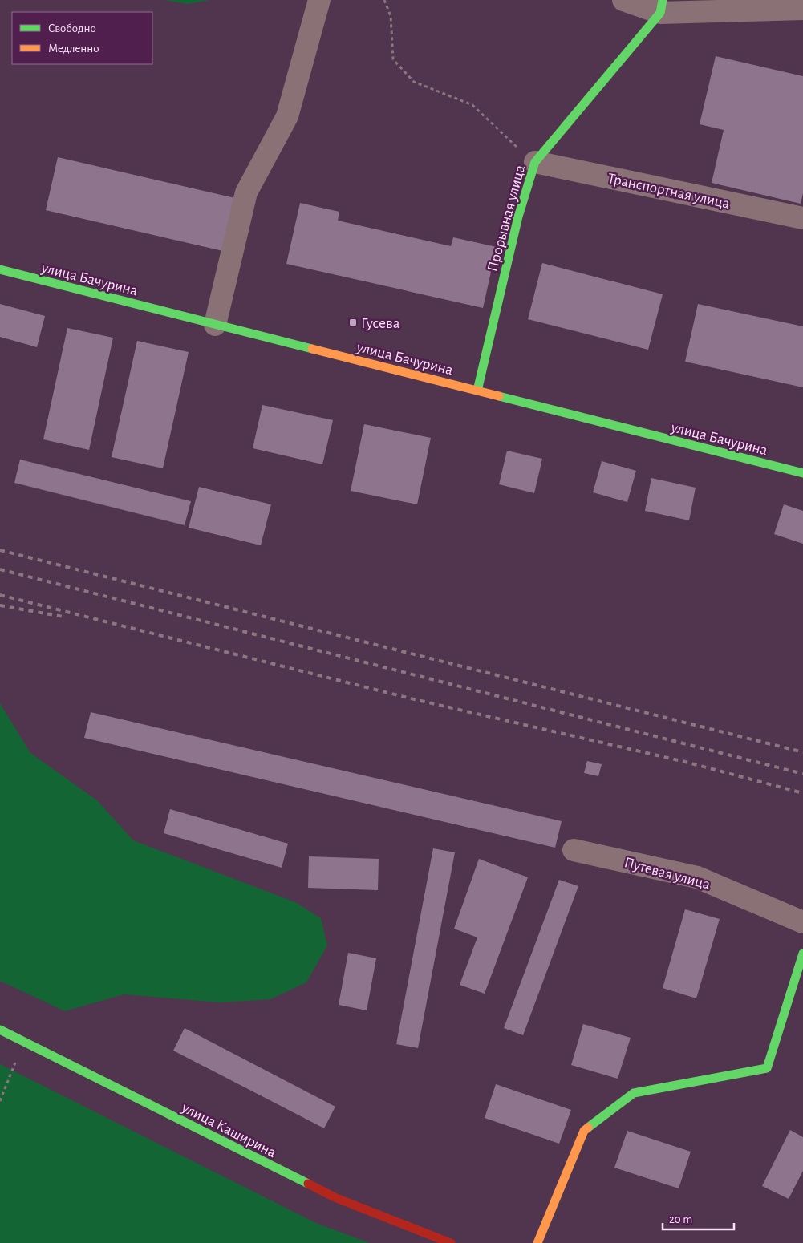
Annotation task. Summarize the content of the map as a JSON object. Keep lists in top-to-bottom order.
{
  "streets": {
    "street": [
      "Транспортная улица",
      "Прорывная улица",
      "улица Бачурина",
      "Путевая улица",
      "улица Каширина"
    ]
  },
  "crossings": [
    ["Транспортная улица", "Прорывная улица"],
    ["Прорывная улица", "улица Бачурина"]
  ],
  "places": {
    "transit": ["Гусева"]
  },
  "legend": ["Свободно", "Медленно"],
  "scale_bar": "20 m"
}
